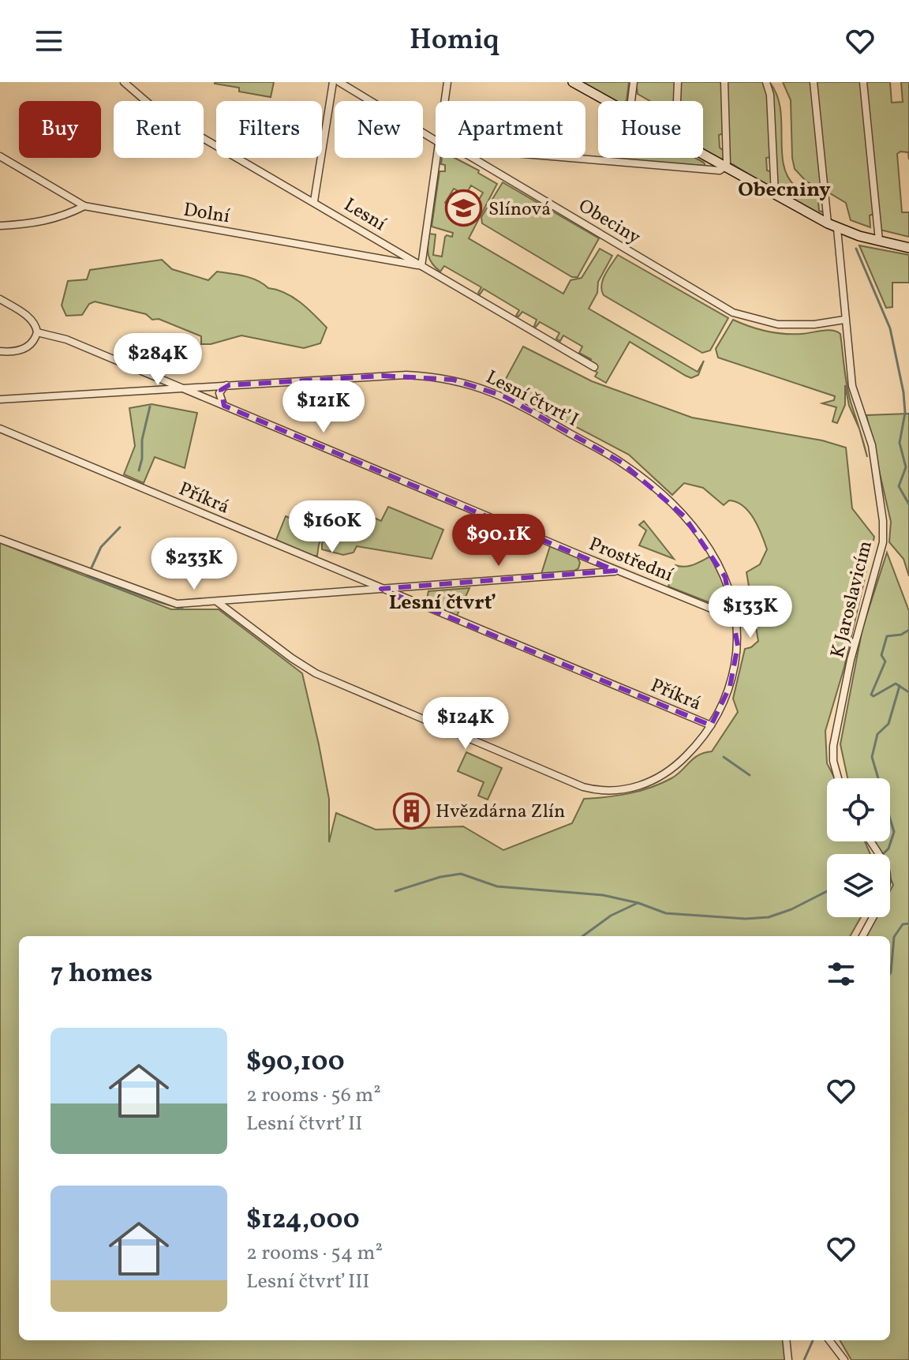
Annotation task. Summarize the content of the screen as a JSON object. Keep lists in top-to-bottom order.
{
  "streets": {
    "street": [
      "Dolní",
      "Lesní",
      "Obeciny",
      "Lesní čtvrť I",
      "Příkrá",
      "Prostřední",
      "K Jaroslavicím"
    ]
  },
  "crossings": [
    ["Dolní", "Lesní"],
    ["Obeciny", "K Jaroslavicím"],
    ["Lesní čtvrť I", "Příkrá"],
    ["Lesní čtvrť I", "Prostřední"]
  ],
  "districts": ["Obecniny", "Lesní čtvrť"],
  "places": {
    "school or university": ["Slínová"],
    "building": ["Hvězdárna Zlín"]
  },
  "page": {
    "header": "Homiq",
    "chip": [
      "Buy",
      "Rent",
      "Filters",
      "New",
      "Apartment",
      "House"
    ],
    "price": [
      "$284K",
      "$121K",
      "$160K",
      "$90.1K",
      "$233K",
      "$133K",
      "$124K"
    ],
    "heading": "7 homes",
    "list": [
      {
        "name": "$90,100",
        "note": "2 rooms · 56 m² · Lesní čtvrť II"
      },
      {
        "name": "$124,000",
        "note": "2 rooms · 54 m² · Lesní čtvrť III"
      }
    ]
  }
}
